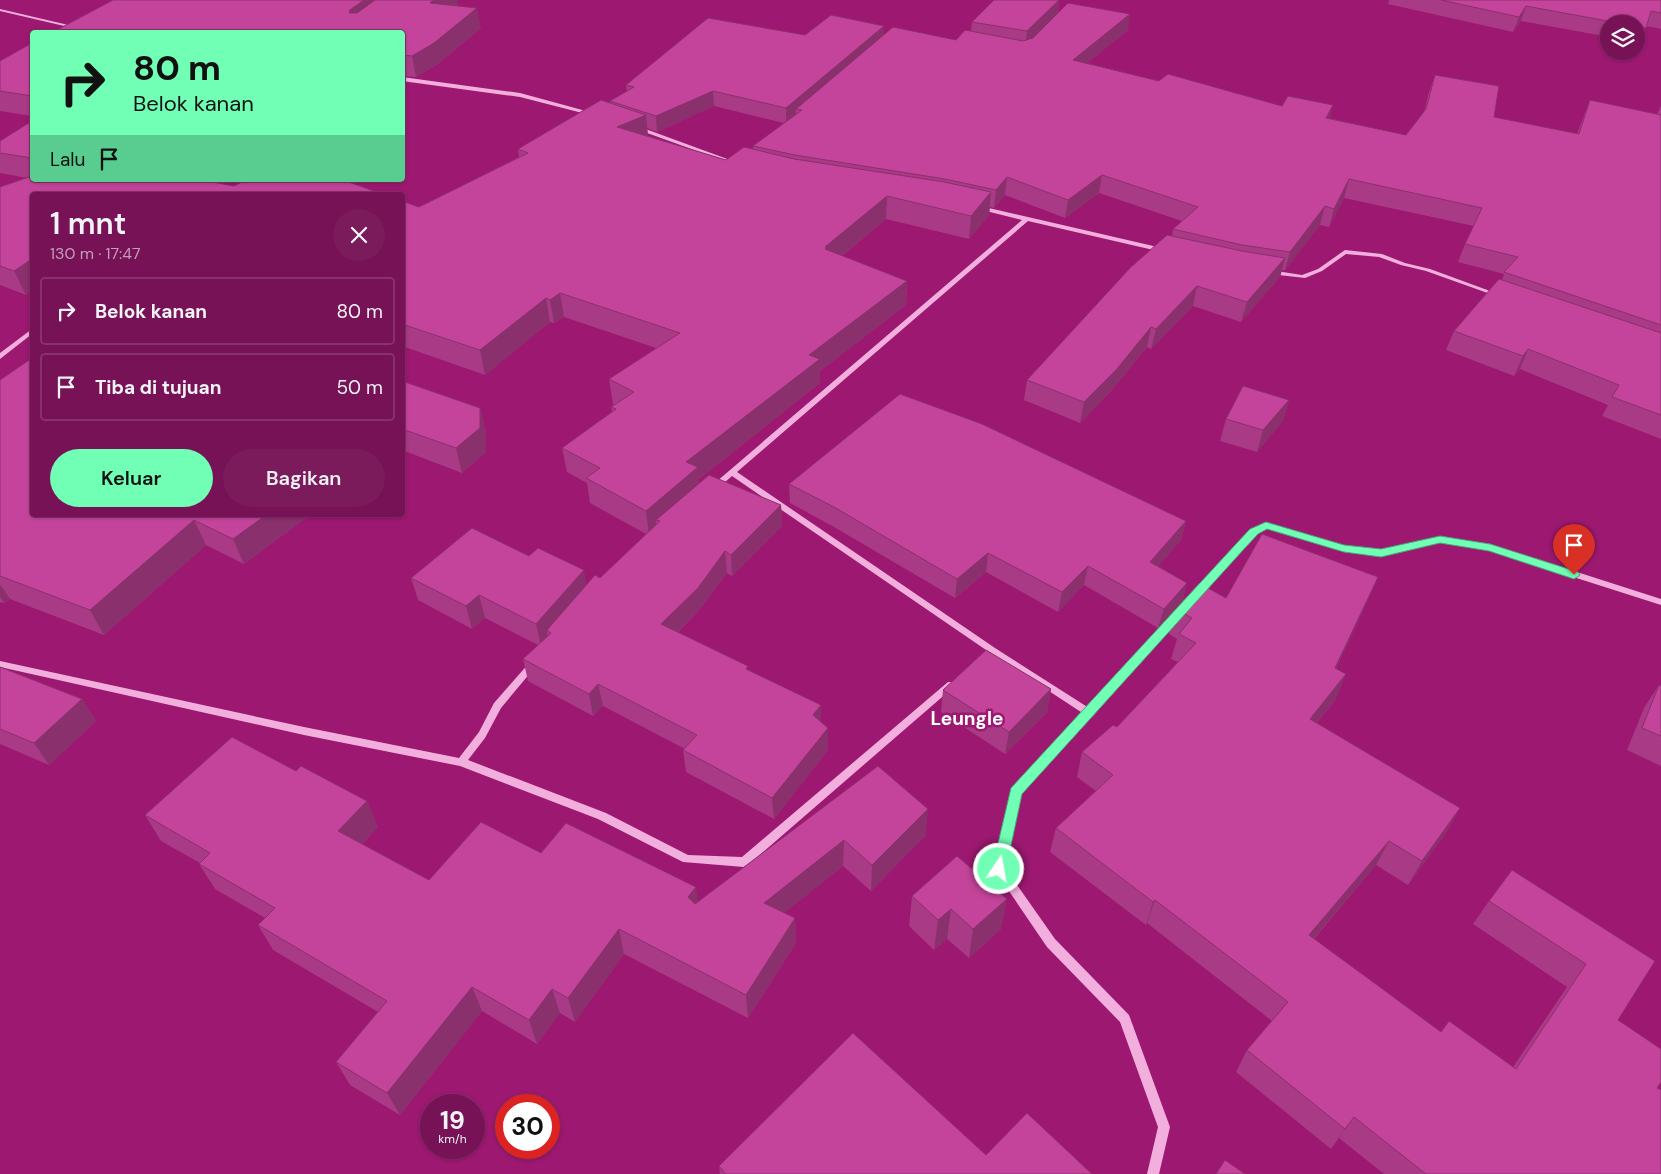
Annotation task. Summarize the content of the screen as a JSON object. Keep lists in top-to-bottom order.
{
  "districts": ["Leungle"],
  "page": {
    "turn": ["80 m", "Belok kanan"],
    "then": "Lalu",
    "heading": ["1 mnt", "130 m · 17:47"],
    "list": [
      {
        "name": "Belok kanan",
        "value": "80 m"
      },
      {
        "name": "Tiba di tujuan",
        "value": "50 m"
      }
    ],
    "buttons": ["Keluar", "Bagikan"],
    "speed": "19 km/h",
    "limit": "30"
  }
}
